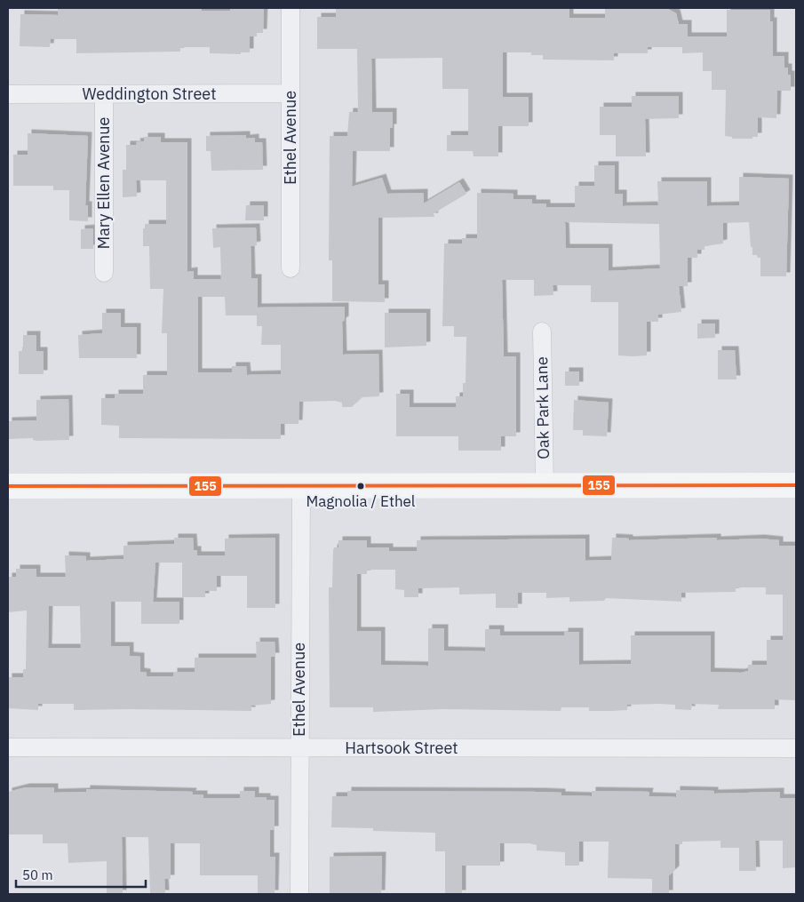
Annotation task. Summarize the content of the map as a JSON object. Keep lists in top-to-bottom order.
{
  "streets": {
    "street": [
      "Weddington Street",
      "Ethel Avenue",
      "Mary Ellen Avenue",
      "Oak Park Lane",
      "Hartsook Street"
    ]
  },
  "crossings": [
    ["Weddington Street", "Ethel Avenue"],
    ["Weddington Street", "Mary Ellen Avenue"],
    ["Ethel Avenue", "Hartsook Street"]
  ],
  "places": ["Magnolia / Ethel"],
  "lines": ["transit line 155"],
  "scale_bar": "50 m"
}
